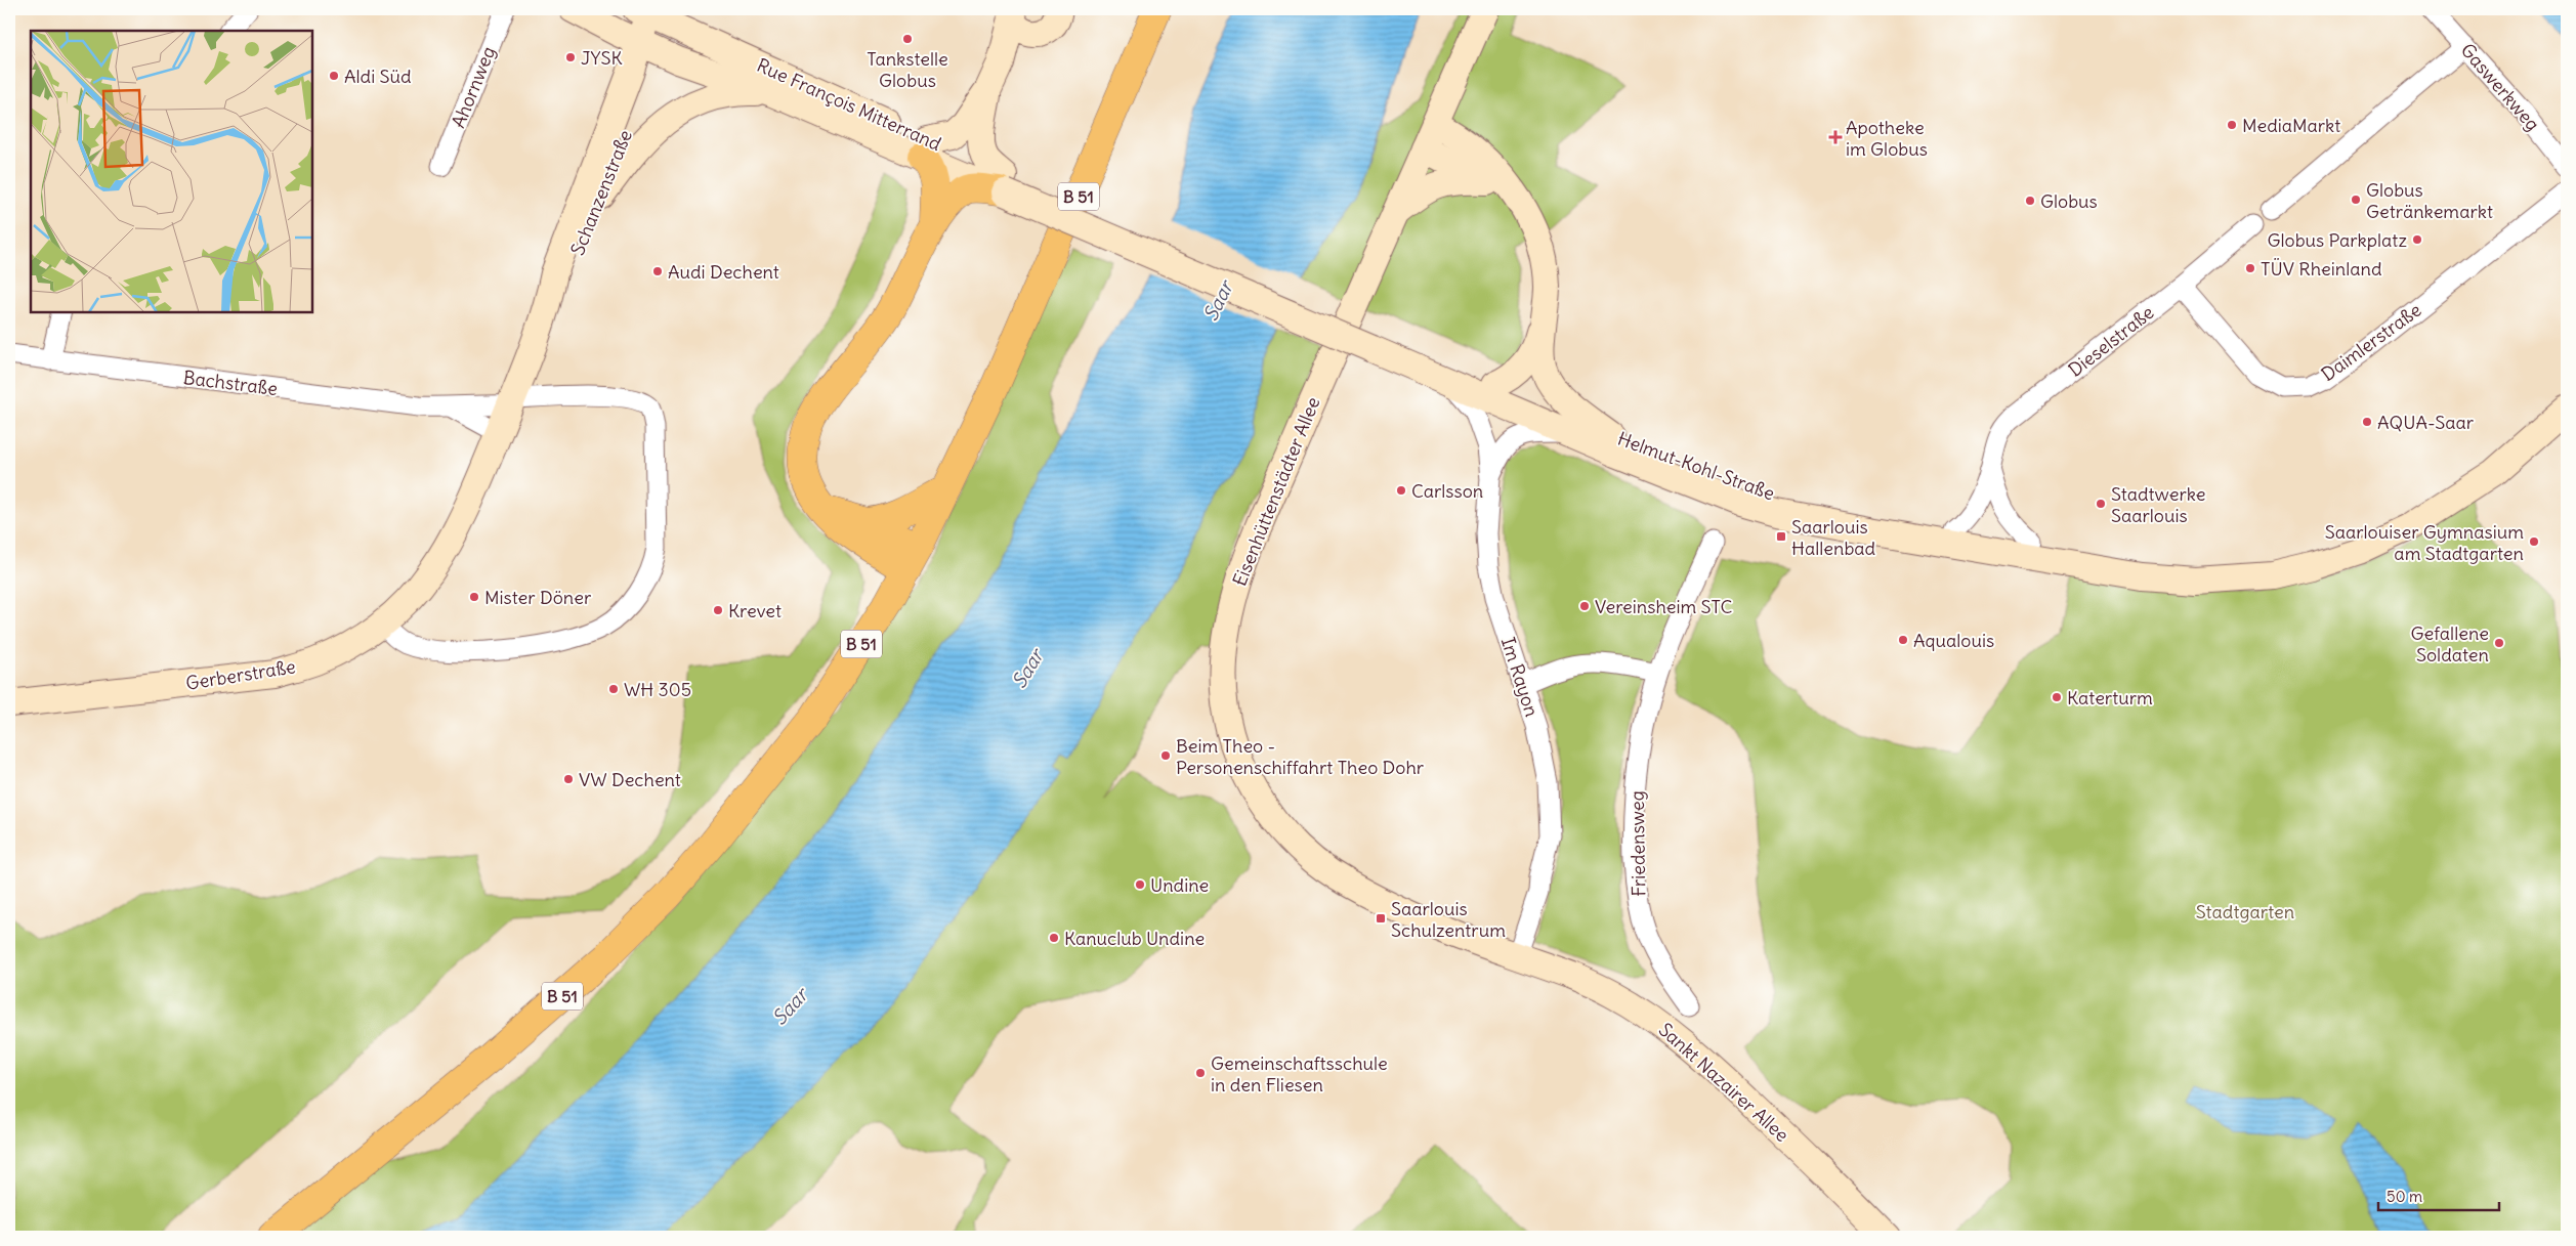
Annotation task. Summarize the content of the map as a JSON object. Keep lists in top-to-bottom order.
{
  "streets": {
    "main road": ["B 51"],
    "street": [
      "Ahornweg",
      "Gaswerkweg",
      "Rue François Mitterrand",
      "Schanzenstraße",
      "Dieselstraße",
      "Daimlerstraße",
      "Bachstraße",
      "Helmut-Kohl-Straße",
      "Eisenhüttenstädter Allee",
      "Gerberstraße",
      "Im Rayon",
      "Friedensweg",
      "Sankt Nazairer Allee"
    ]
  },
  "crossings": [
    ["Rue François Mitterrand", "Helmut-Kohl-Straße"],
    ["Schanzenstraße", "Bachstraße"],
    ["Schanzenstraße", "Gerberstraße"],
    ["Dieselstraße", "Daimlerstraße"],
    ["Dieselstraße", "Helmut-Kohl-Straße"],
    ["Bachstraße", "Gerberstraße"],
    ["Helmut-Kohl-Straße", "Im Rayon"],
    ["Eisenhüttenstädter Allee", "Im Rayon"],
    ["Eisenhüttenstädter Allee", "Sankt Nazairer Allee"],
    ["Im Rayon", "Sankt Nazairer Allee"]
  ],
  "water": ["Saar"],
  "parks": ["Stadtgarten"],
  "places": {
    "other": [
      "Tankstelle Globus",
      "JYSK",
      "Aldi Süd",
      "MediaMarkt",
      "Globus Getränkemarkt",
      "Globus",
      "Globus Parkplatz",
      "TÜV Rheinland",
      "Audi Dechent",
      "AQUA-Saar",
      "Carlsson",
      "Stadtwerke Saarlouis",
      "Saarlouiser Gymnasium am Stadtgarten",
      "Mister Döner",
      "Vereinsheim STC",
      "Krevet",
      "Aqualouis",
      "Gefallene Soldaten",
      "WH 305",
      "Katerturm",
      "Beim Theo - Personenschiffahrt Theo Dohr",
      "VW Dechent",
      "Undine",
      "Kanuclub Undine",
      "Gemeinschaftsschule in den Fliesen"
    ],
    "health": ["Apotheke im Globus"],
    "transit": ["Saarlouis Hallenbad", "Saarlouis Schulzentrum"]
  },
  "scale_bar": "50 m"
}
